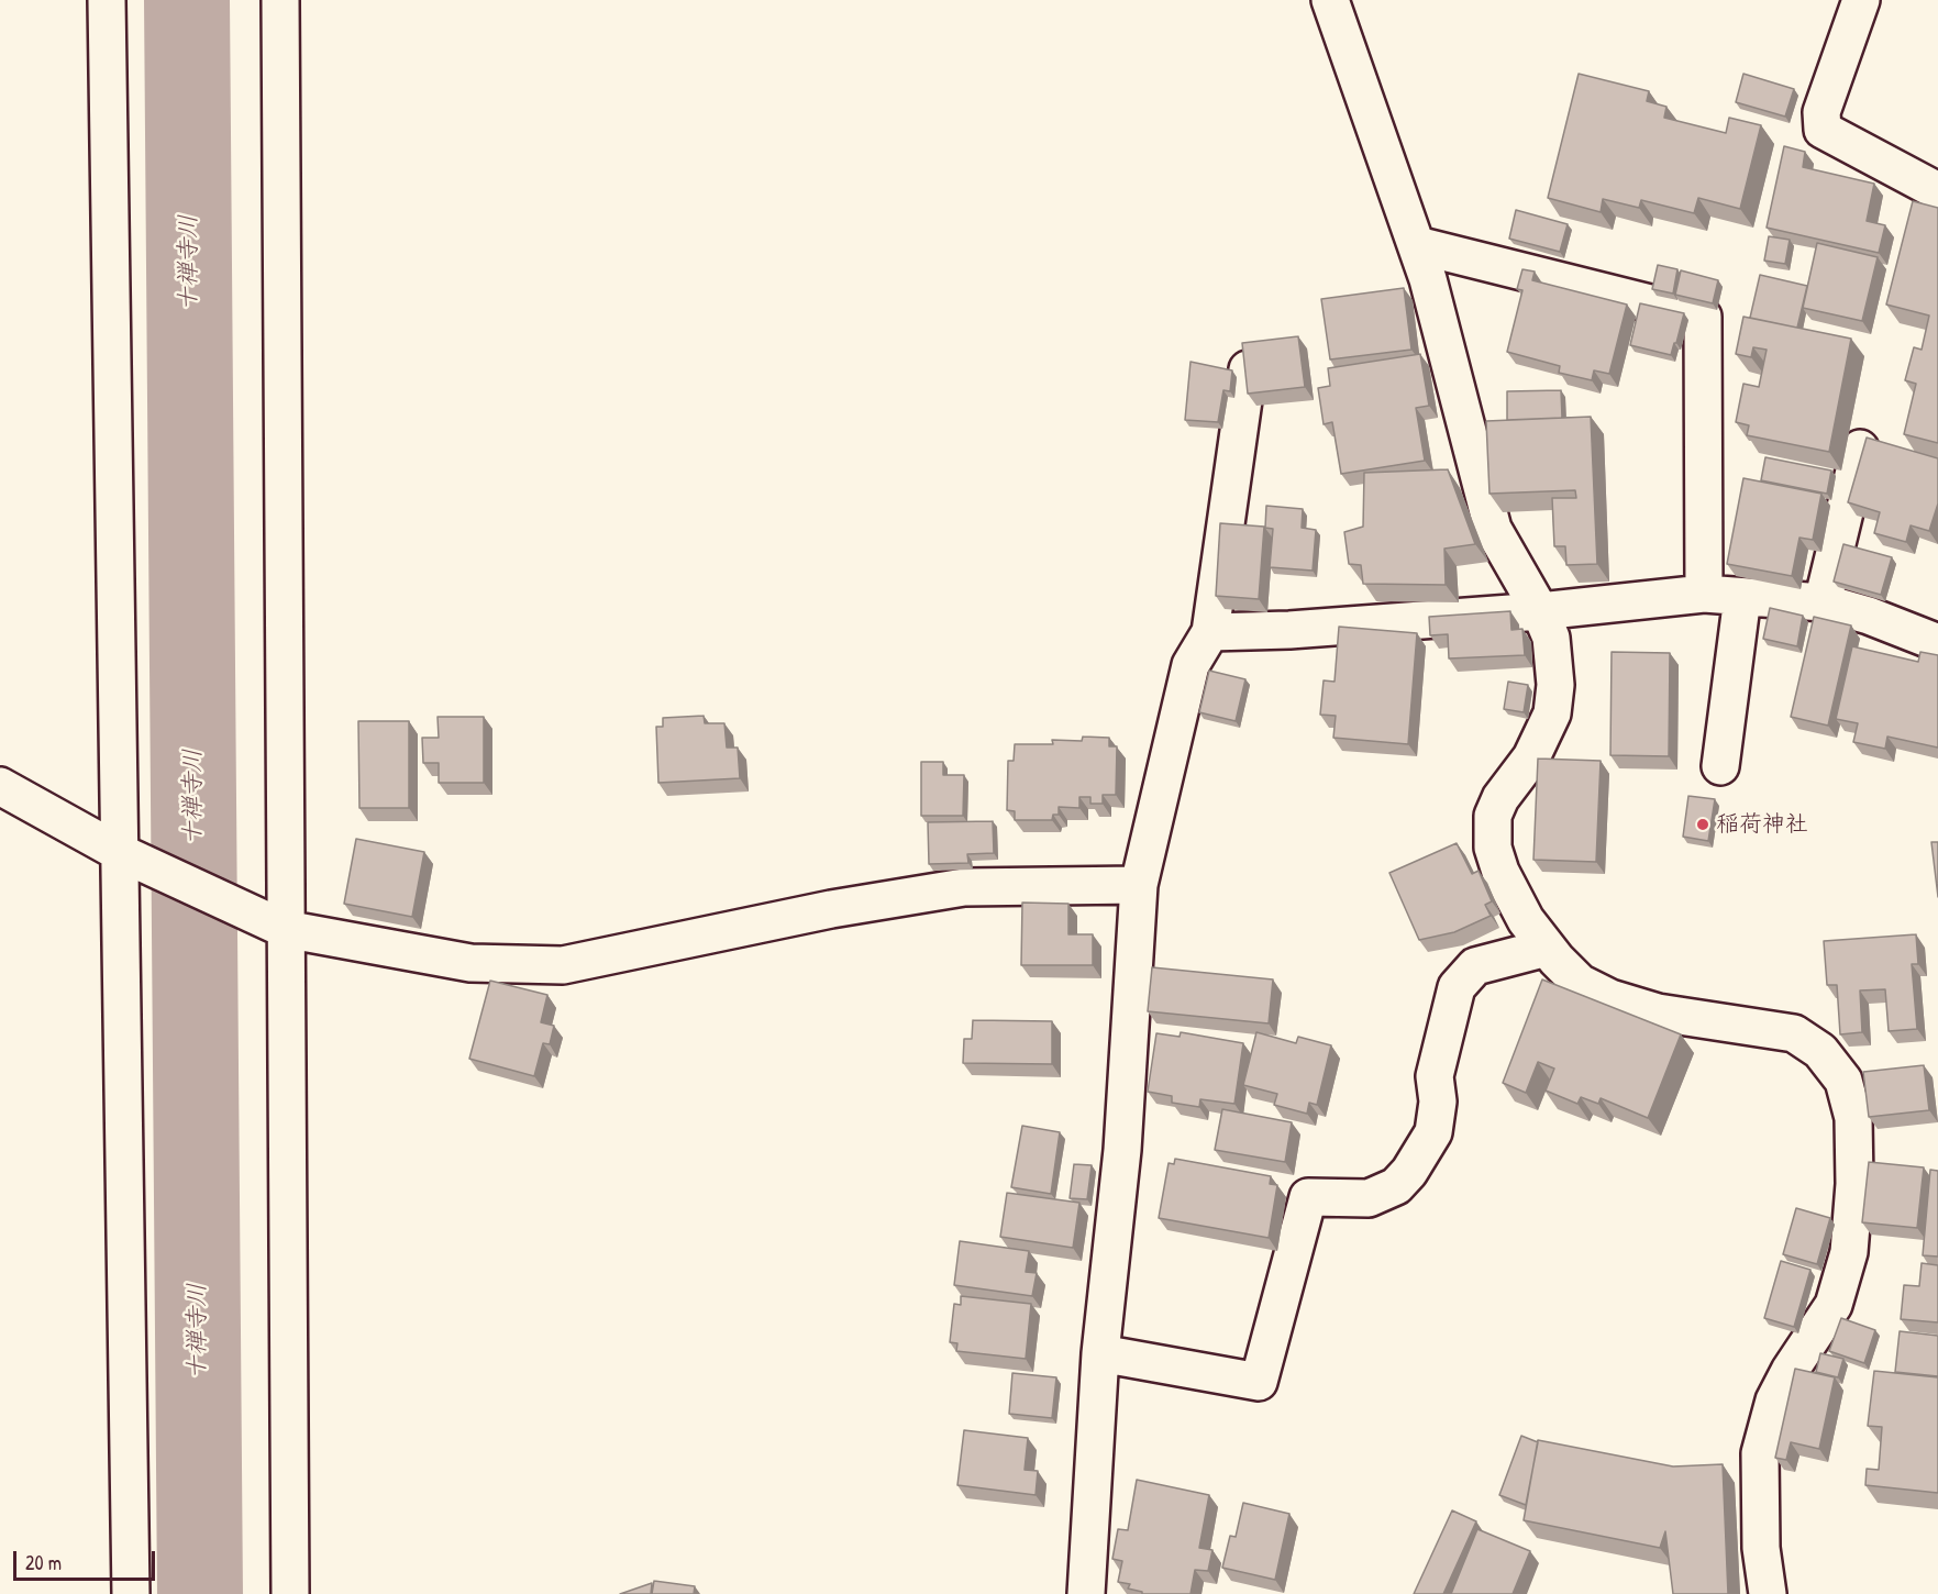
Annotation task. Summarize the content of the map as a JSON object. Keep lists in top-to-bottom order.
{
  "water": ["十禅寺川"],
  "places": ["稲荷神社"],
  "scale_bar": "20 m"
}
